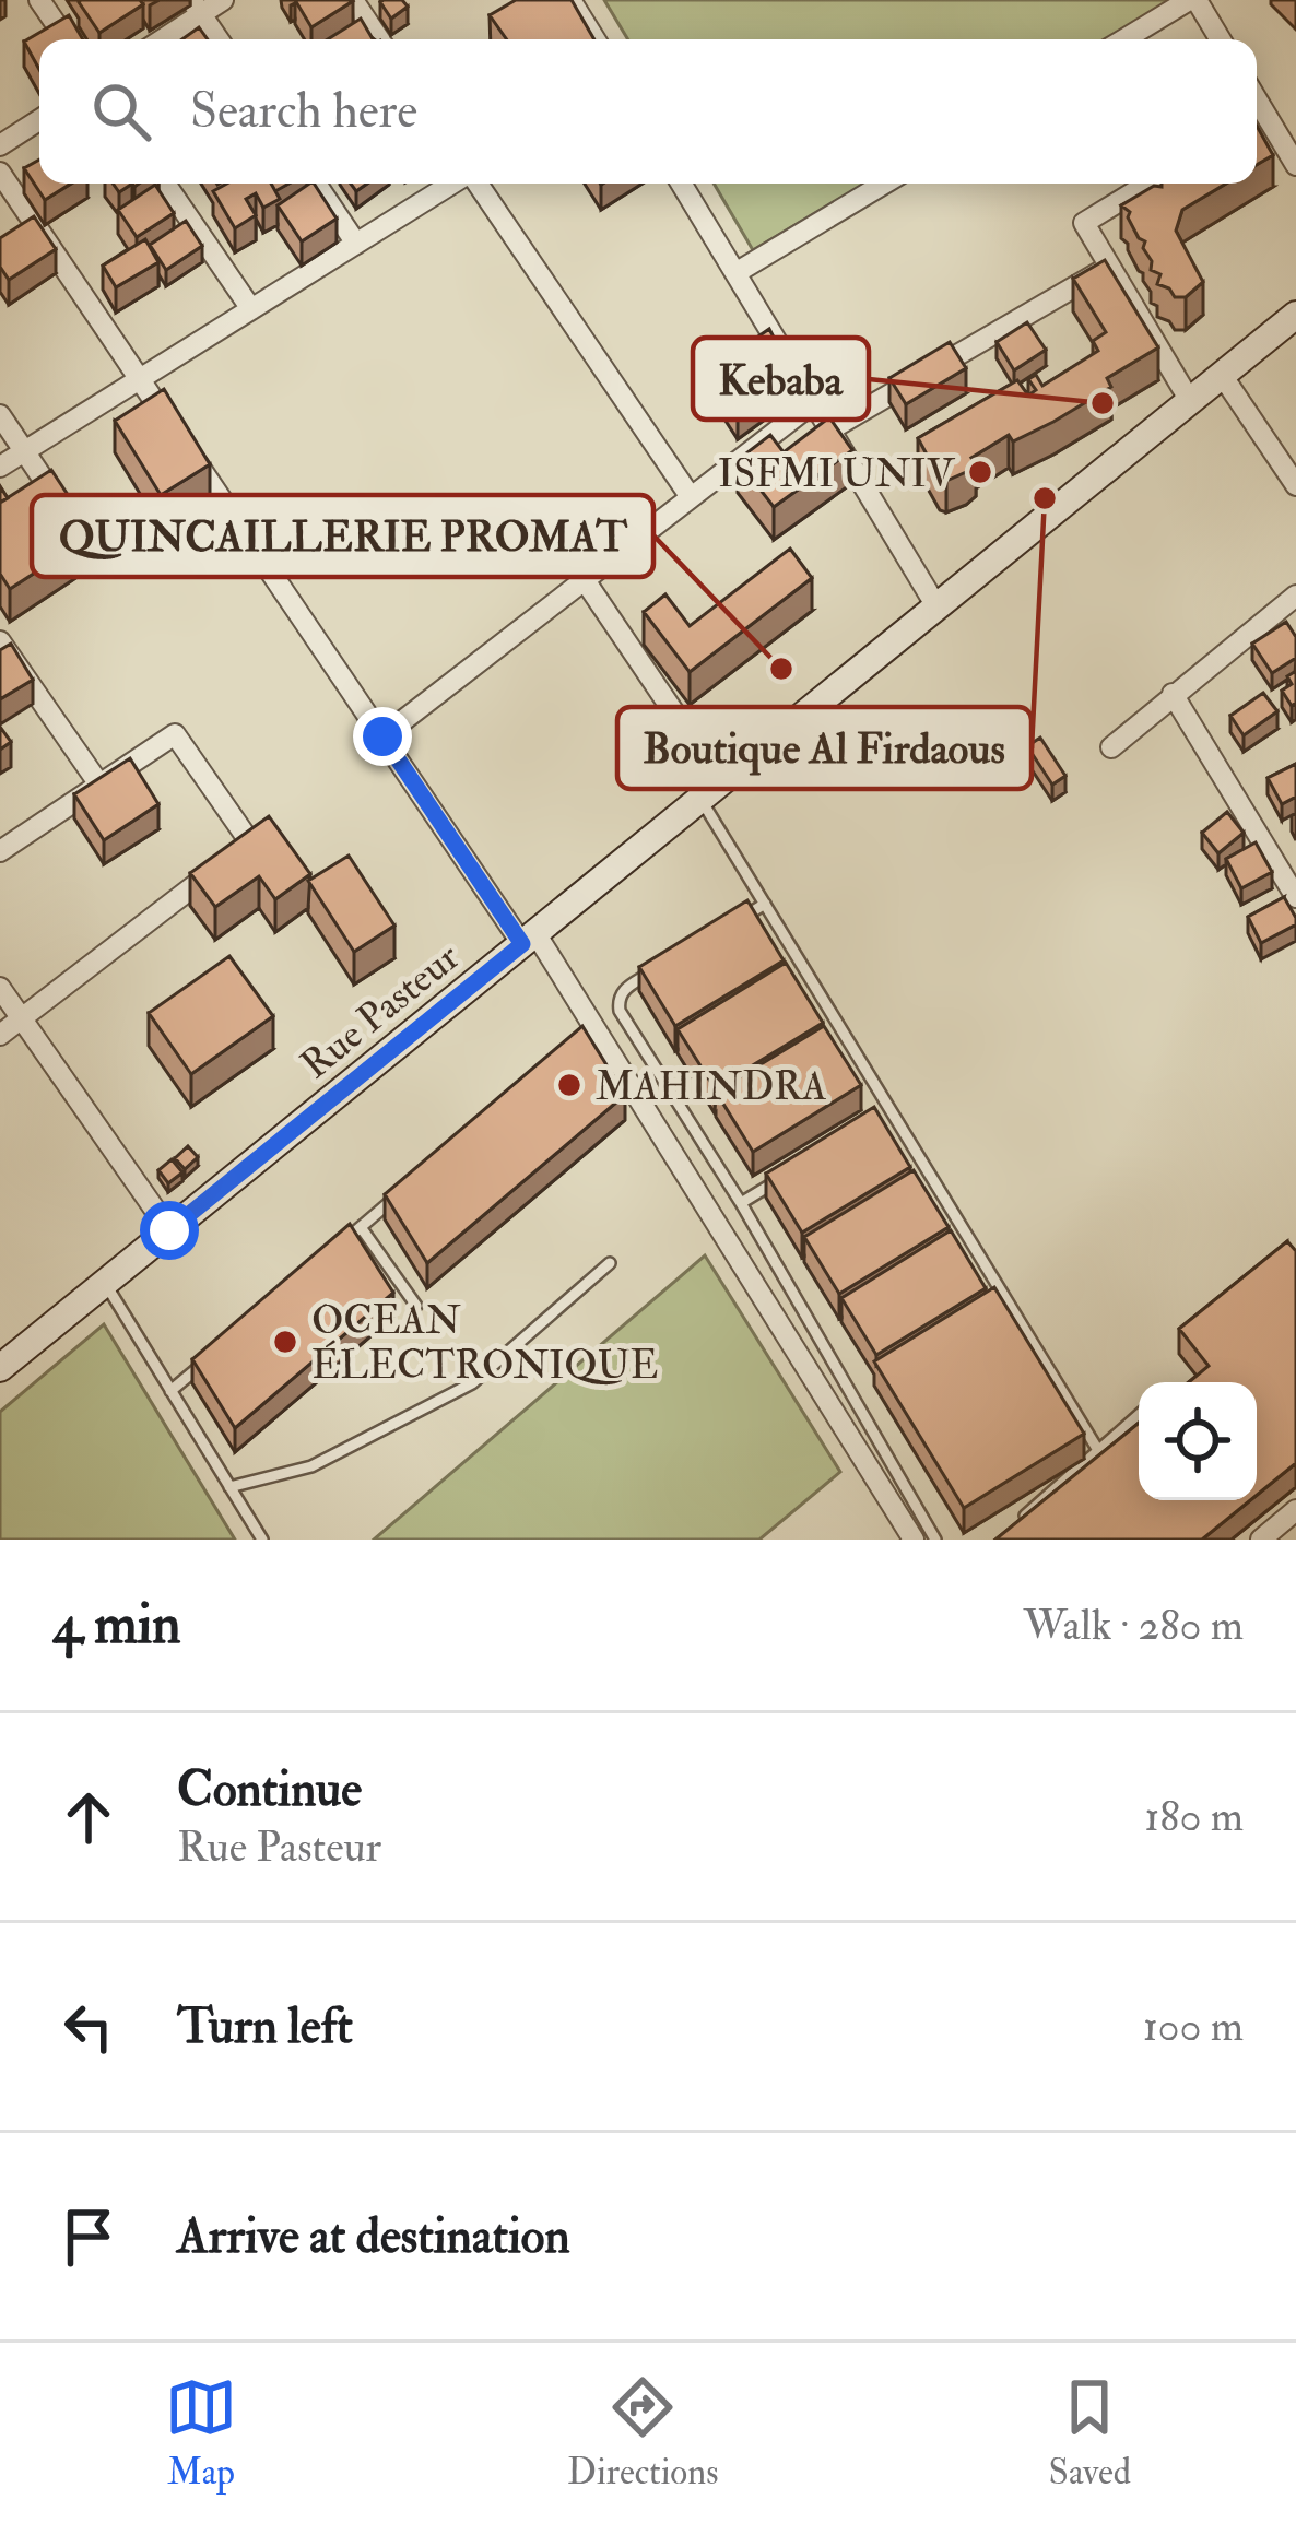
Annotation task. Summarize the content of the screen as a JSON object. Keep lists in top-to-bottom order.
{
  "streets": {
    "main road": ["Rue Pasteur"]
  },
  "places": [
    "Kebaba",
    "ISFMI UNIV",
    "Boutique Al Firdaous",
    "QUINCAILLERIE PROMAT",
    "MAHINDRA",
    "OCEAN ÉLECTRONIQUE"
  ],
  "page": {
    "search": "Search here",
    "heading": ["4 min", "Walk · 280 m"],
    "list": [
      ["Continue", "Rue Pasteur", "180 m"],
      ["Turn left", "100 m"],
      "Arrive at destination"
    ],
    "nav": ["Map", "Directions", "Saved"]
  }
}
